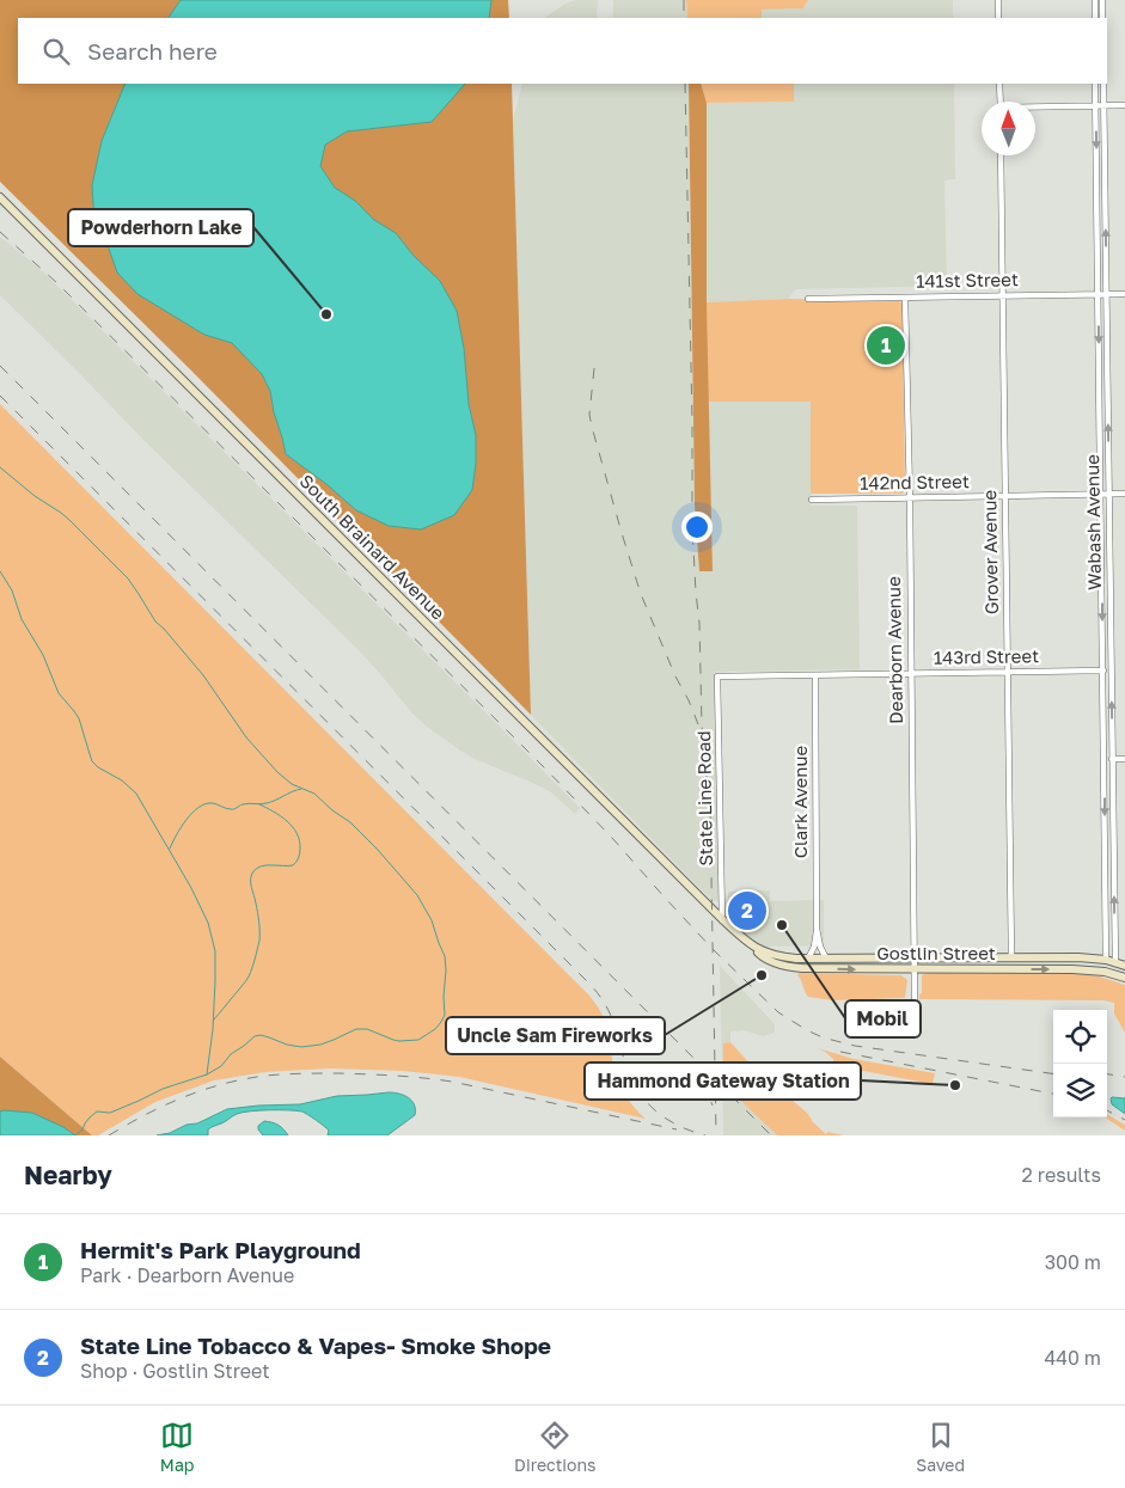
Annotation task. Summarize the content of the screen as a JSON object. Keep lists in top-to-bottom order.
{
  "streets": {
    "main road": ["South Brainard Avenue", "Gostlin Street"],
    "street": [
      "141st Street",
      "142nd Street",
      "Wabash Avenue",
      "Grover Avenue",
      "Dearborn Avenue",
      "143rd Street",
      "State Line Road",
      "Clark Avenue"
    ]
  },
  "crossings": [
    ["141st Street", "Wabash Avenue"],
    ["141st Street", "Grover Avenue"],
    ["141st Street", "Dearborn Avenue"],
    ["142nd Street", "Wabash Avenue"],
    ["142nd Street", "Grover Avenue"],
    ["142nd Street", "Dearborn Avenue"],
    ["Wabash Avenue", "143rd Street"],
    ["Wabash Avenue", "Gostlin Street"],
    ["South Brainard Avenue", "State Line Road"],
    ["South Brainard Avenue", "Gostlin Street"],
    ["Grover Avenue", "143rd Street"],
    ["Grover Avenue", "Gostlin Street"],
    ["Dearborn Avenue", "143rd Street"],
    ["Dearborn Avenue", "Gostlin Street"],
    ["143rd Street", "State Line Road"],
    ["143rd Street", "Clark Avenue"],
    ["State Line Road", "Gostlin Street"],
    ["Clark Avenue", "Gostlin Street"]
  ],
  "places": [
    "Powderhorn Lake",
    "Mobil",
    "Uncle Sam Fireworks",
    "Hammond Gateway Station"
  ],
  "north": "top",
  "page": {
    "search": "Search here",
    "pins": ["1", "2"],
    "heading": ["Nearby", "2 results"],
    "list": [
      {
        "mark": "1",
        "name": "Hermit's Park Playground",
        "note": "Park · Dearborn Avenue",
        "value": "300 m"
      },
      {
        "mark": "2",
        "name": "State Line Tobacco & Vapes- Smoke Shope",
        "note": "Shop · Gostlin Street",
        "value": "440 m"
      }
    ],
    "nav": ["Map", "Directions", "Saved"]
  }
}
